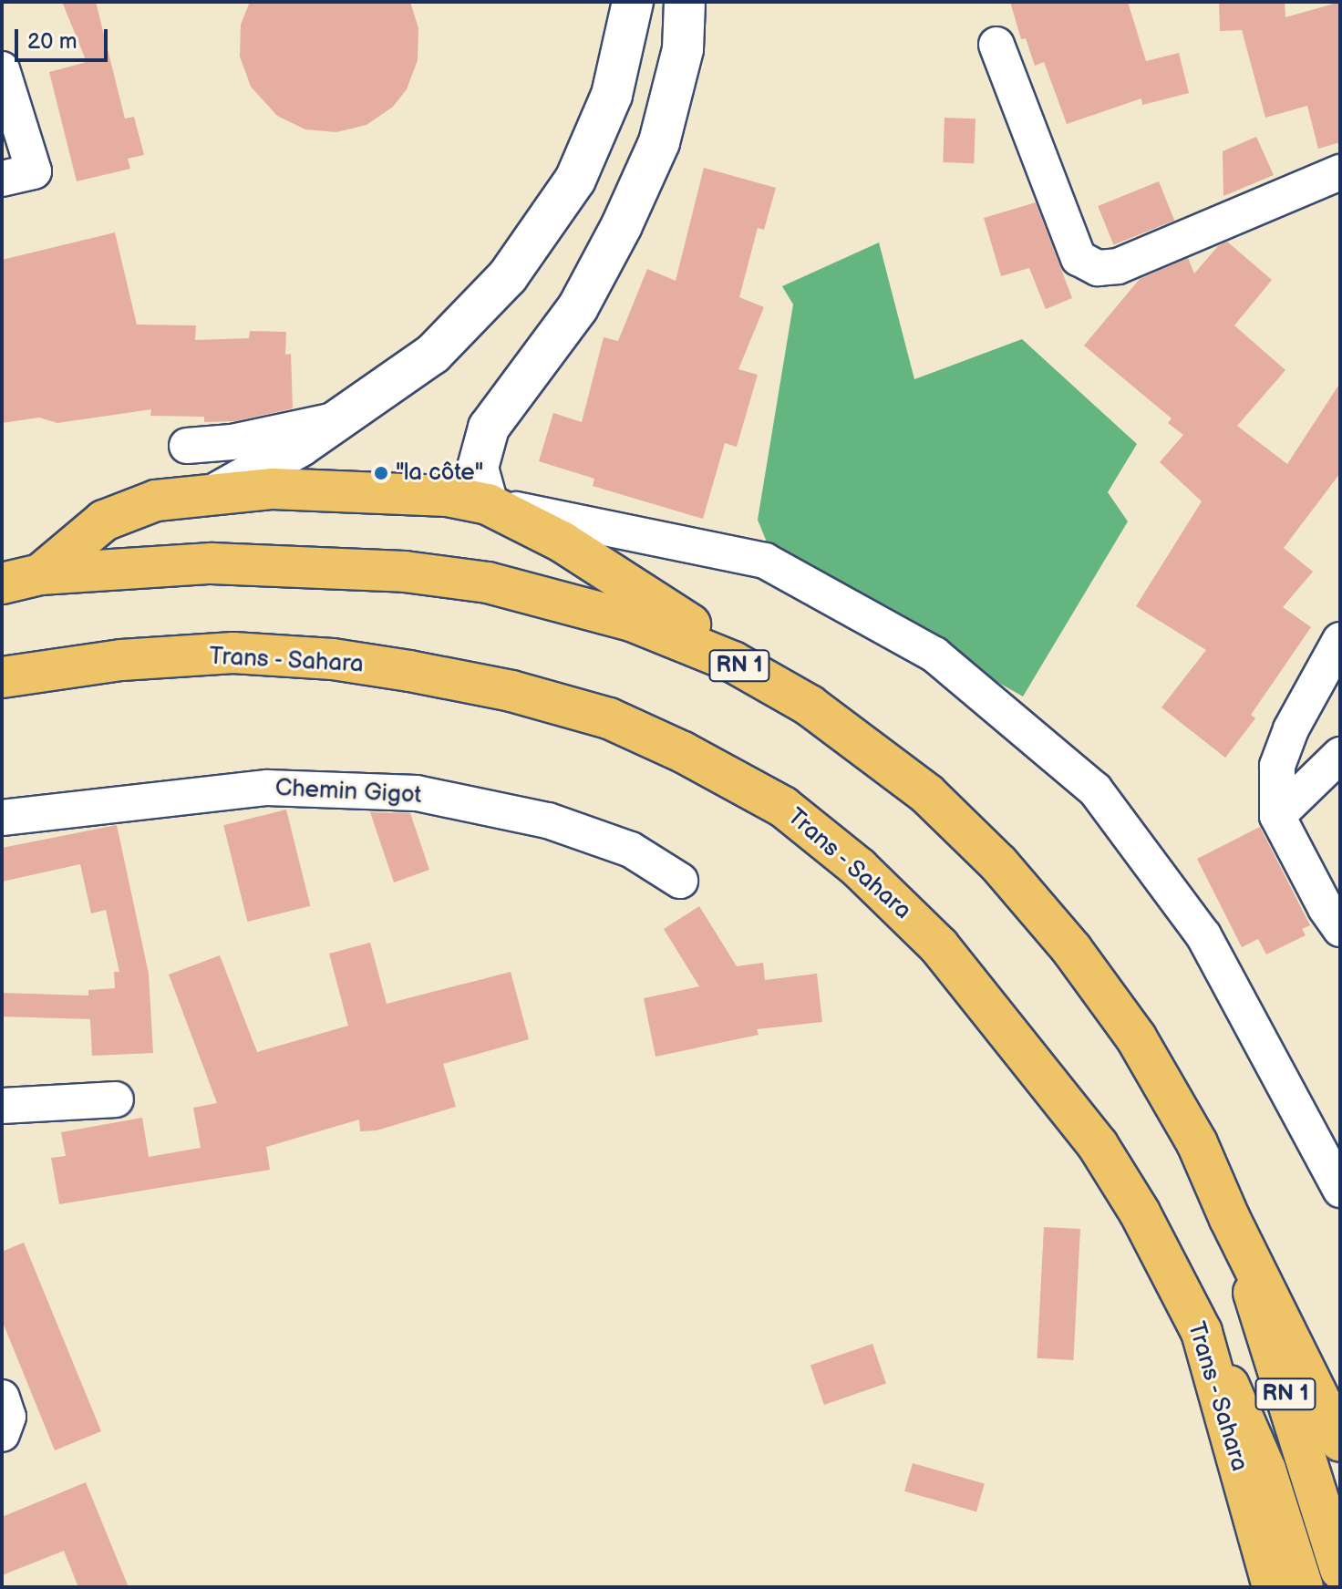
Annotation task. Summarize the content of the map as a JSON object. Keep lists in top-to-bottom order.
{
  "streets": {
    "main road": ["Trans - Sahara", "RN 1"],
    "street": ["Chemin Gigot"]
  },
  "crossings": [
    ["Trans - Sahara", "RN 1"]
  ],
  "places": ["\"la côte\""],
  "scale_bar": "20 m"
}
